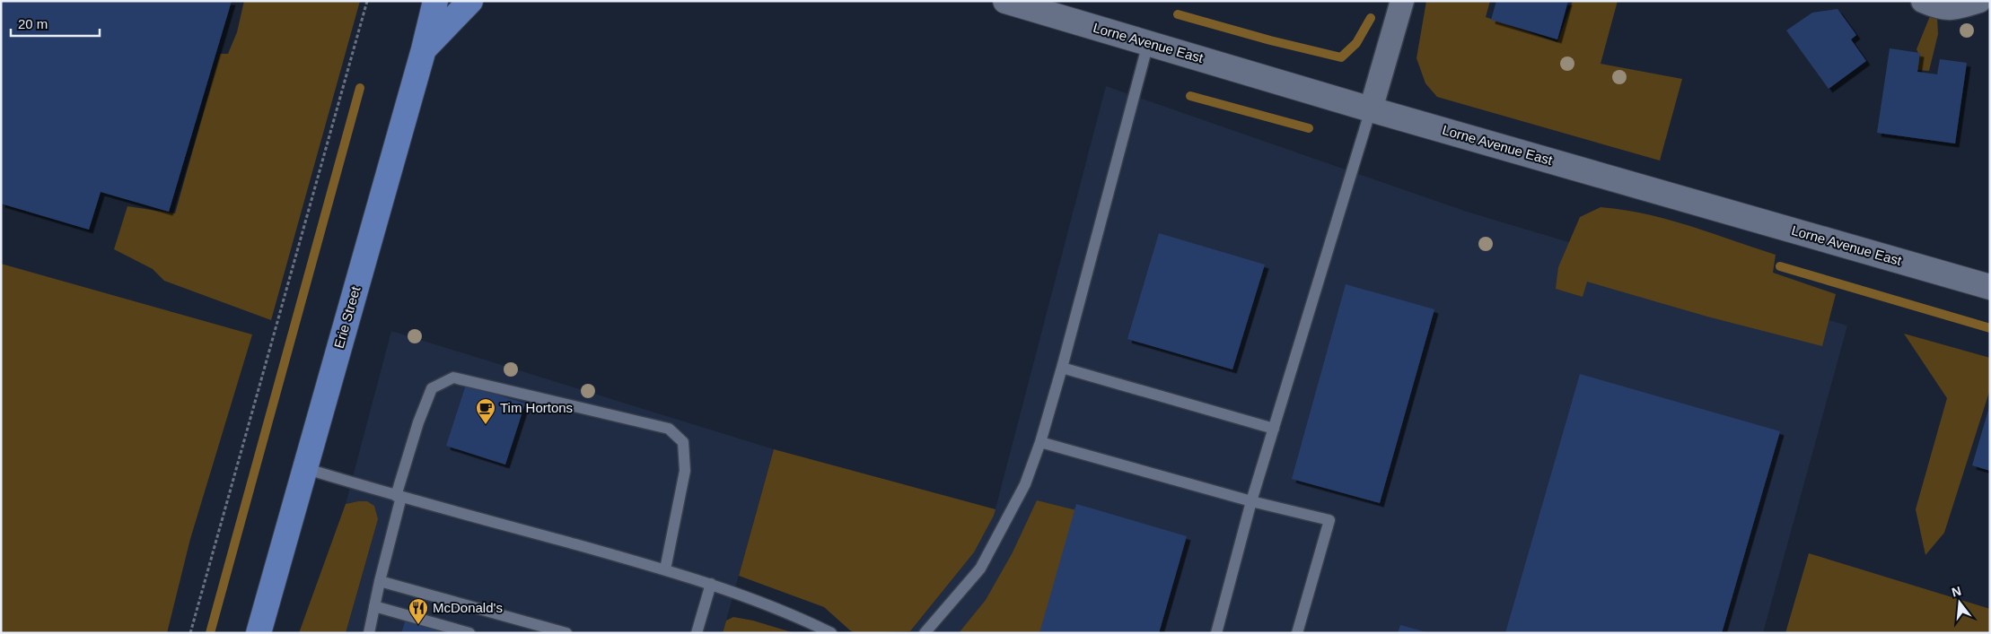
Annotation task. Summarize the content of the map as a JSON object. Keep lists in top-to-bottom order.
{
  "streets": {
    "main road": ["Lorne Avenue East", "Erie Street"]
  },
  "places": {
    "cafe": ["Tim Hortons"],
    "restaurant": ["McDonald's"]
  },
  "scale_bar": "20 m",
  "north": "top"
}
